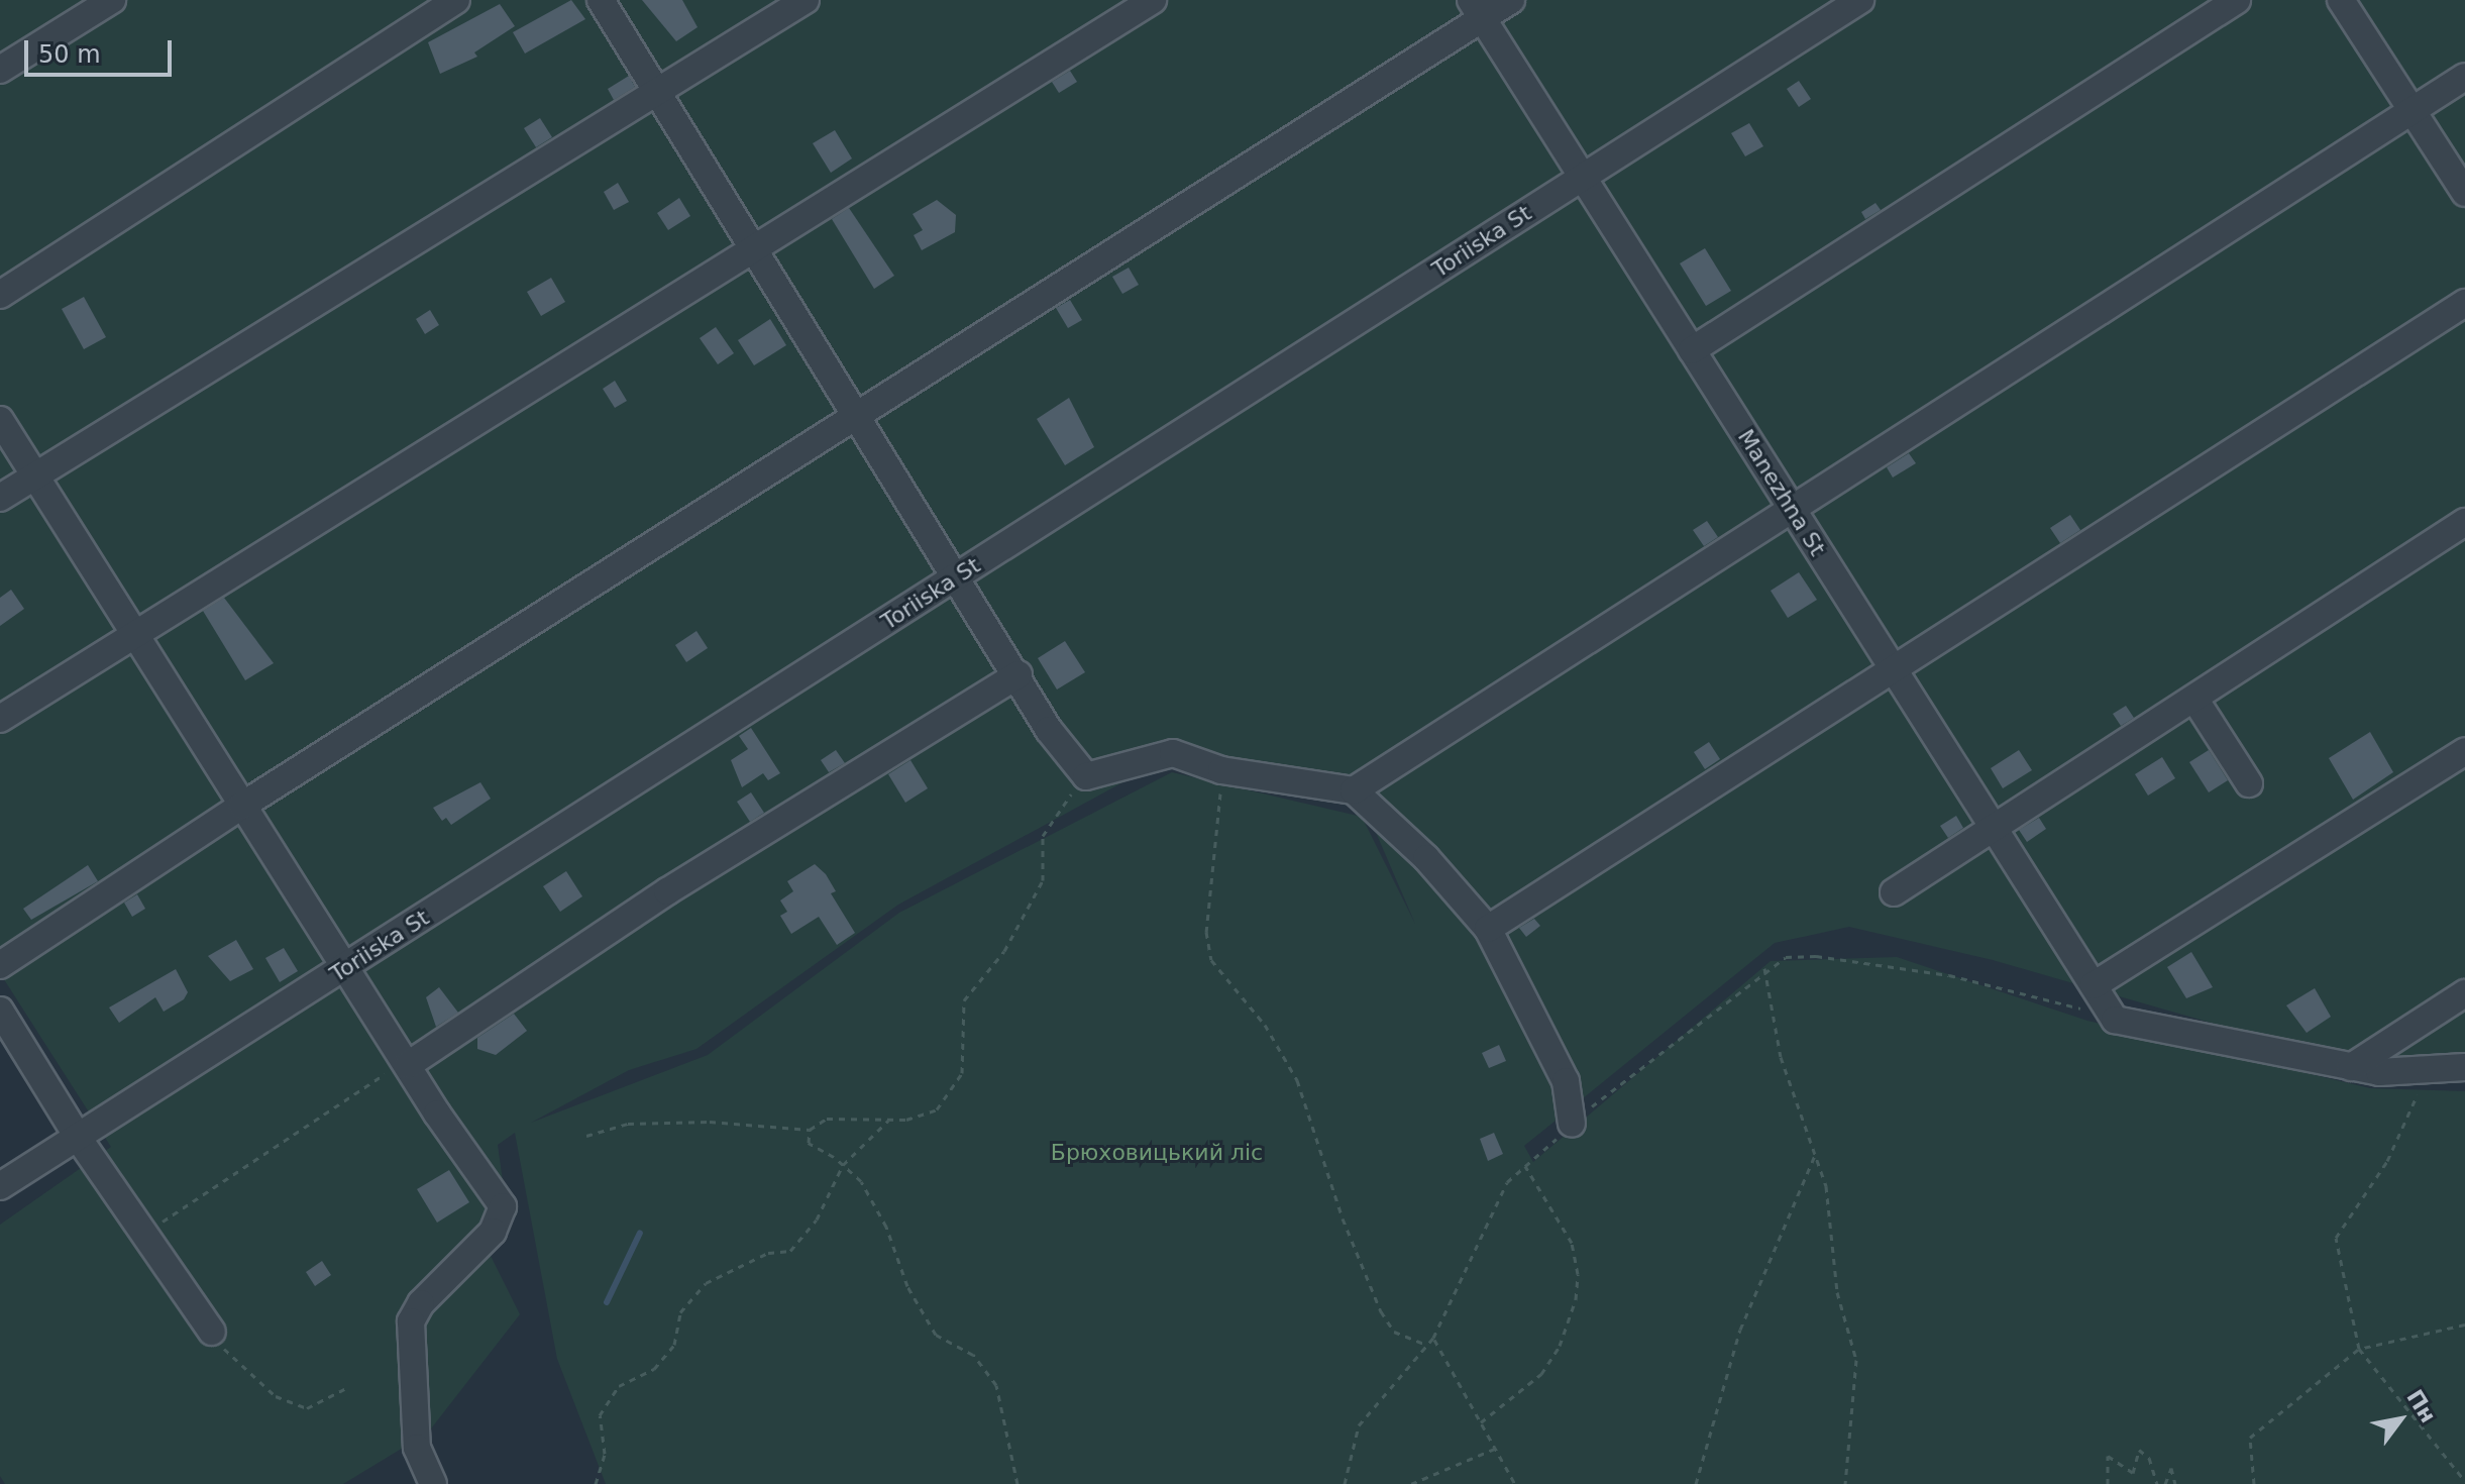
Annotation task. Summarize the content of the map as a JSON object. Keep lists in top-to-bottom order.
{
  "streets": {
    "street": ["Toriiska St", "Manezhna St"]
  },
  "crossings": [
    ["Toriiska St", "Manezhna St"]
  ],
  "parks": ["Брюховицький ліс"],
  "scale_bar": "50 m",
  "north": "top right"
}
